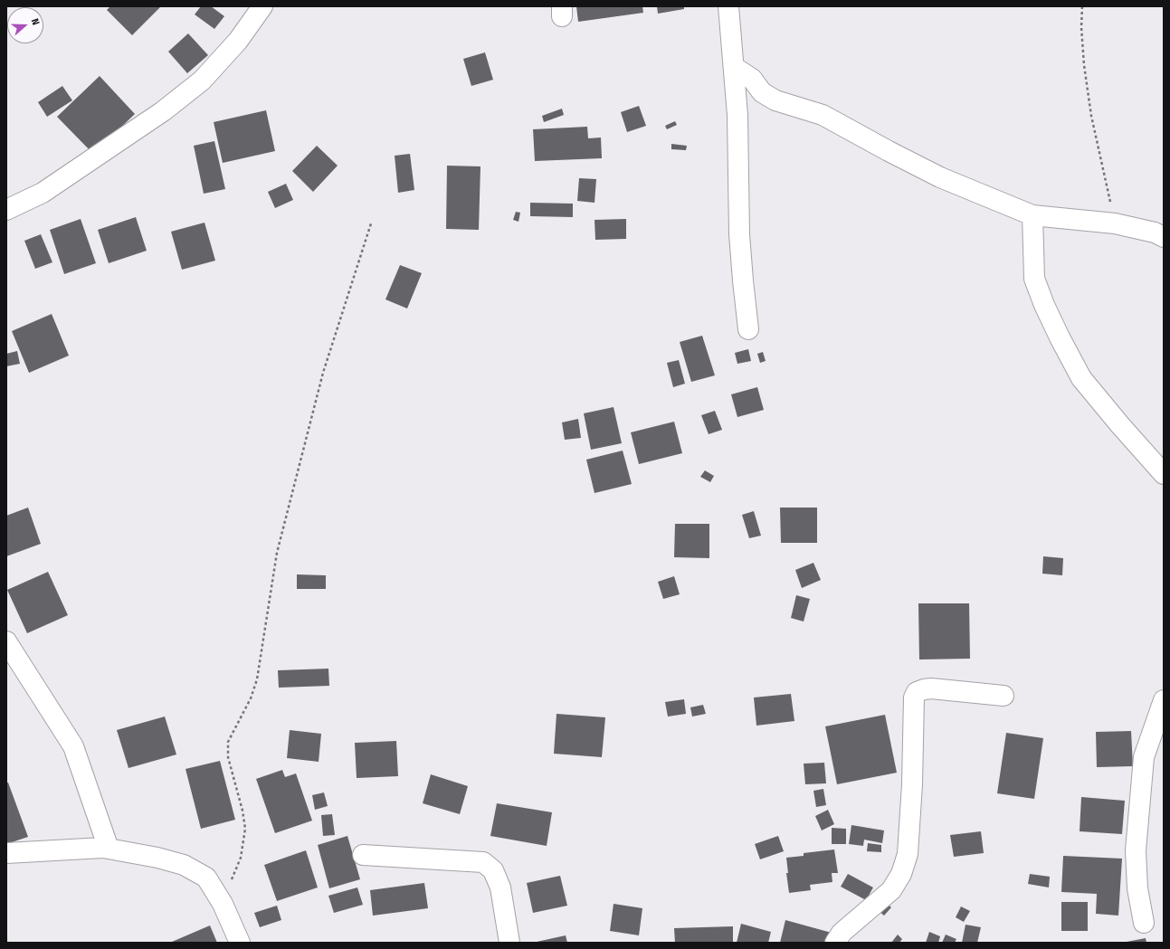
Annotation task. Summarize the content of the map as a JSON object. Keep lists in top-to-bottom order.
{
  "north": "right"
}
